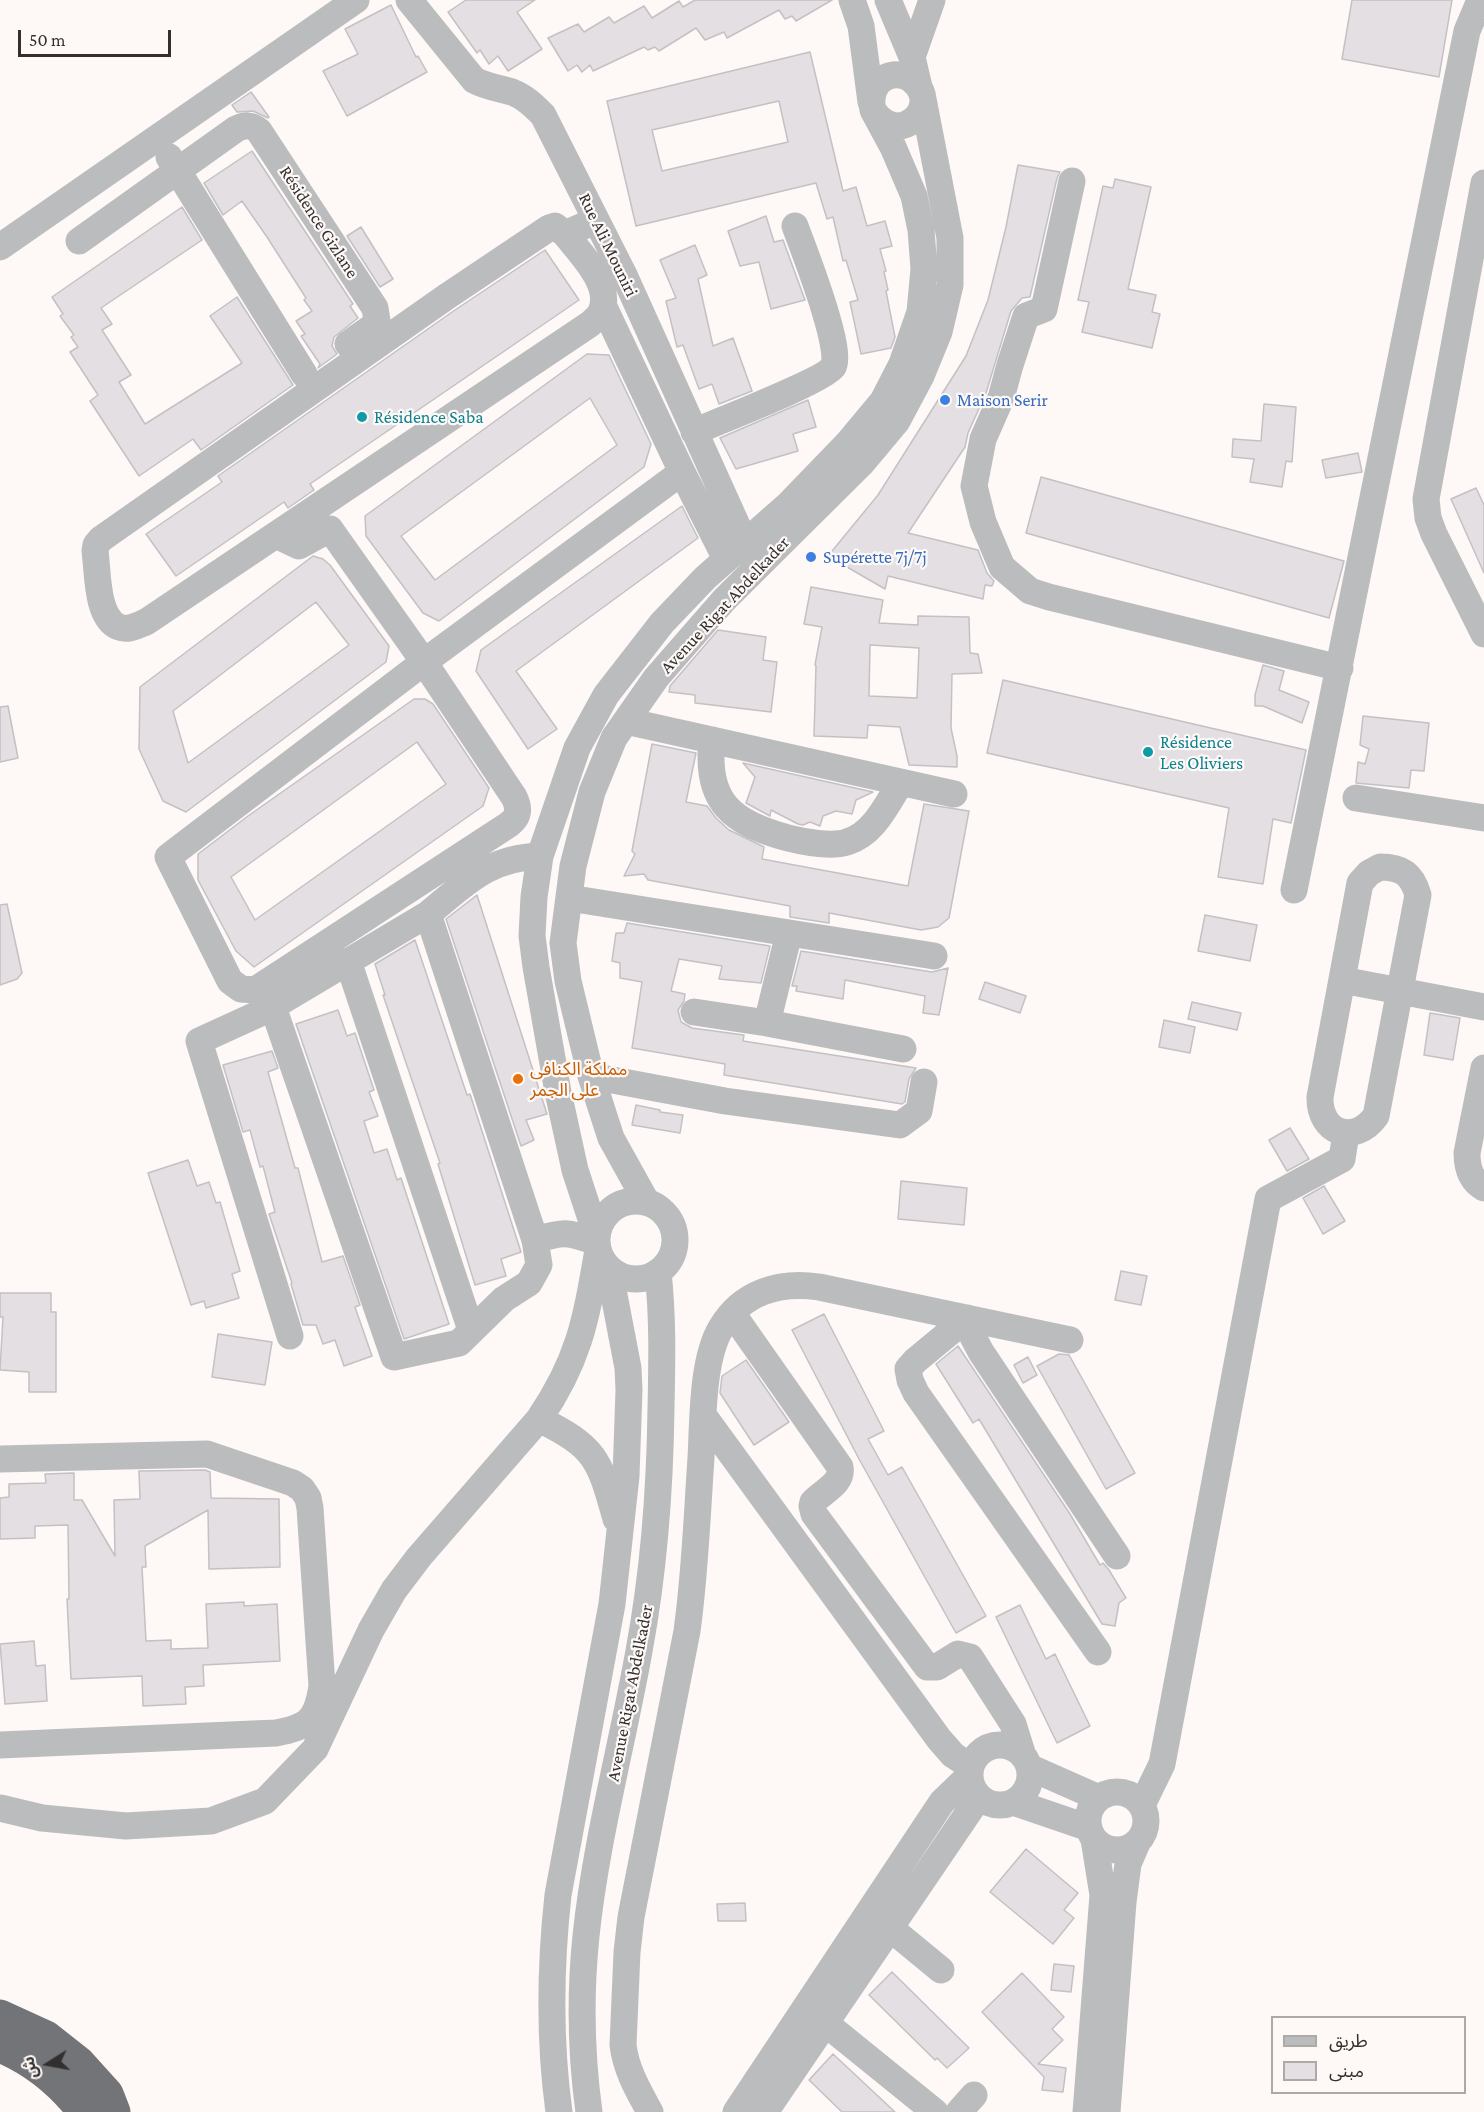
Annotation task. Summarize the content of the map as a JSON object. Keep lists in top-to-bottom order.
{
  "streets": {
    "street": ["Résidence Gizlane", "Rue Ali Mouniri", "Avenue Rigat Abdelkader"]
  },
  "places": [
    "Maison Serir",
    "Résidence Saba",
    "Supérette 7j/7j",
    "Résidence Les Oliviers",
    "مملكة الكنافى على الجمر"
  ],
  "legend": ["طريق", "مبنى"],
  "scale_bar": "50 m",
  "north": "left"
}
